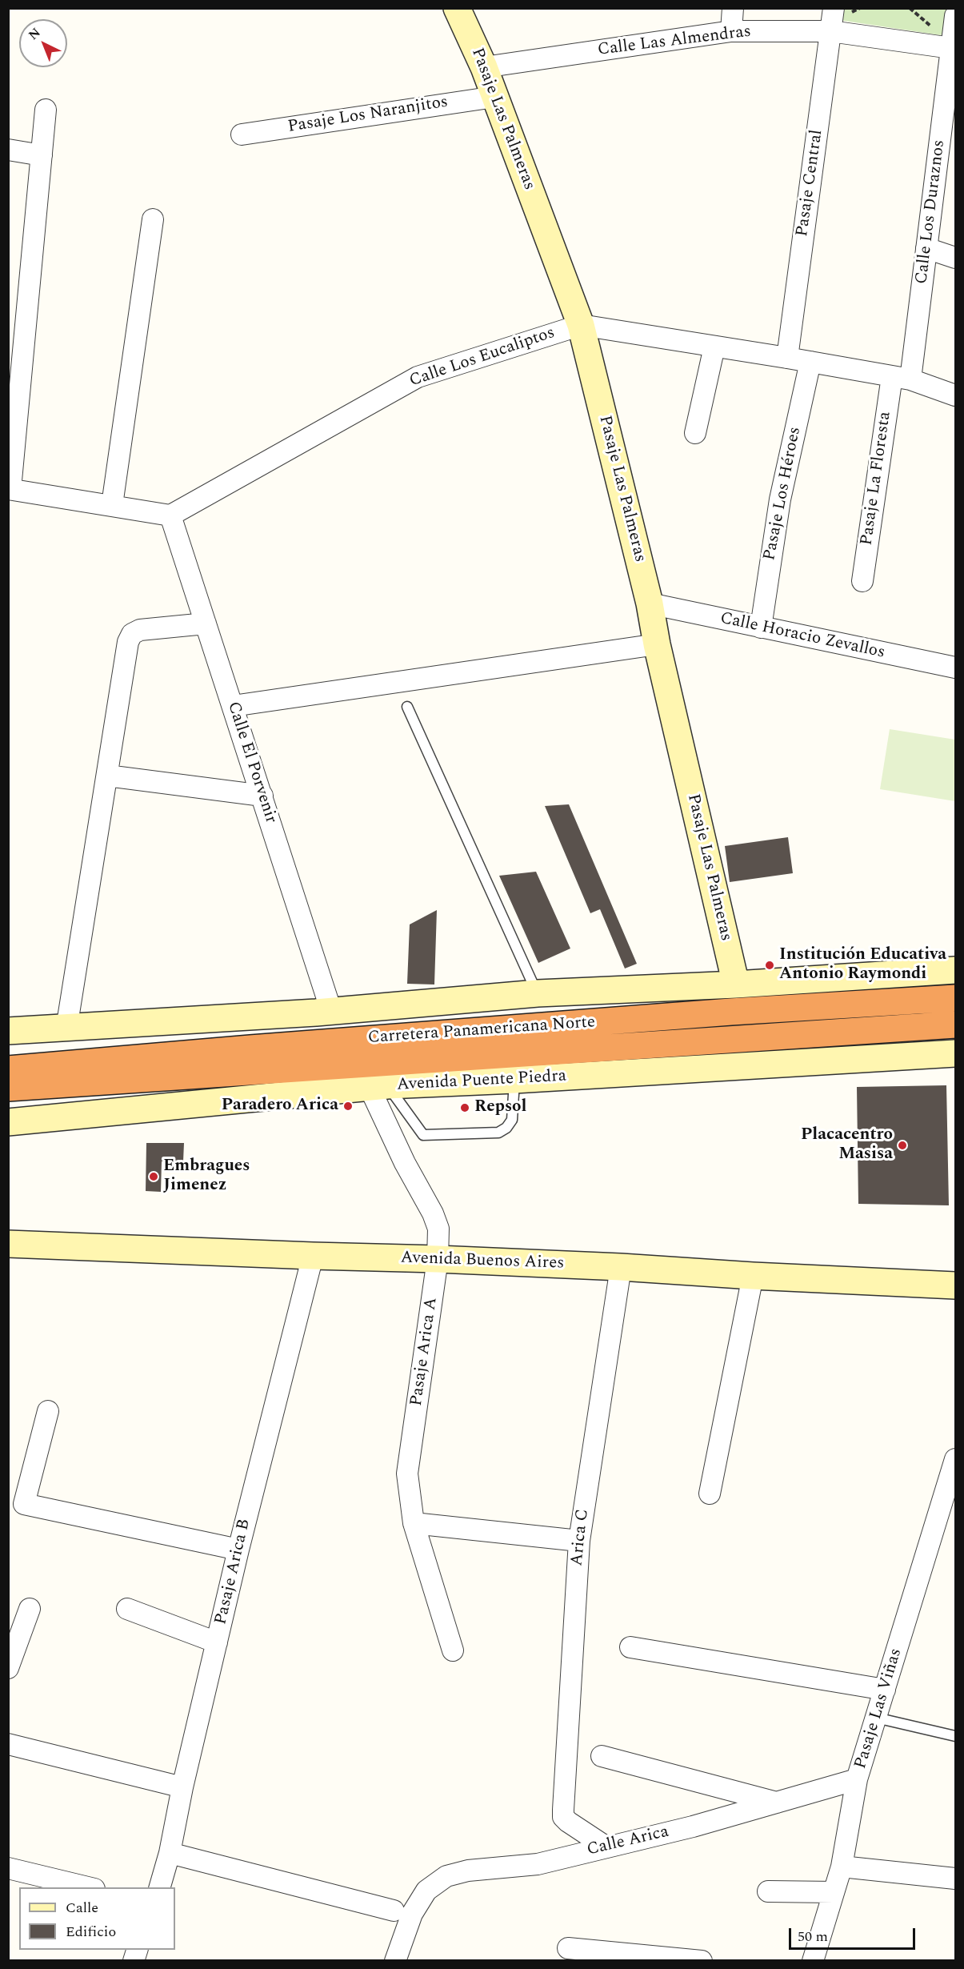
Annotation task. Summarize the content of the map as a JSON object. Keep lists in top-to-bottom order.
{
  "streets": {
    "highway": ["Carretera Panamericana Norte"],
    "main road": ["Pasaje Las Palmeras", "Avenida Puente Piedra", "Avenida Buenos Aires"],
    "street": [
      "Calle Las Almendras",
      "Pasaje Los Naranjitos",
      "Pasaje Central",
      "Calle Los Duraznos",
      "Calle Los Eucaliptos",
      "Pasaje La Floresta",
      "Pasaje Los Héroes",
      "Calle Horacio Zevallos",
      "Calle El Porvenir",
      "Pasaje Arica A",
      "Arica C",
      "Pasaje Arica B",
      "Pasaje Las Viñas",
      "Calle Arica"
    ]
  },
  "crossings": [
    ["Calle Las Almendras", "Pasaje Las Palmeras"],
    ["Calle Las Almendras", "Pasaje Central"],
    ["Calle Las Almendras", "Calle Los Duraznos"],
    ["Pasaje Los Naranjitos", "Pasaje Las Palmeras"],
    ["Pasaje Las Palmeras", "Calle Los Eucaliptos"],
    ["Pasaje Las Palmeras", "Calle Horacio Zevallos"],
    ["Pasaje Central", "Calle Los Eucaliptos"],
    ["Calle Los Duraznos", "Calle Los Eucaliptos"],
    ["Calle Los Duraznos", "Pasaje La Floresta"],
    ["Calle Los Eucaliptos", "Pasaje La Floresta"],
    ["Calle Los Eucaliptos", "Pasaje Los Héroes"],
    ["Calle Los Eucaliptos", "Calle El Porvenir"],
    ["Pasaje Los Héroes", "Calle Horacio Zevallos"],
    ["Carretera Panamericana Norte", "Avenida Puente Piedra"],
    ["Carretera Panamericana Norte", "Pasaje Arica A"],
    ["Avenida Buenos Aires", "Pasaje Arica A"],
    ["Avenida Buenos Aires", "Arica C"],
    ["Avenida Buenos Aires", "Pasaje Arica B"],
    ["Arica C", "Calle Arica"],
    ["Pasaje Las Viñas", "Calle Arica"]
  ],
  "places": [
    "Institución Educativa Antonio Raymondi",
    "Paradero Arica",
    "Repsol",
    "Placacentro Masisa",
    "Embragues Jimenez"
  ],
  "legend": ["Calle", "Edificio"],
  "scale_bar": "50 m",
  "north": "top left"
}
